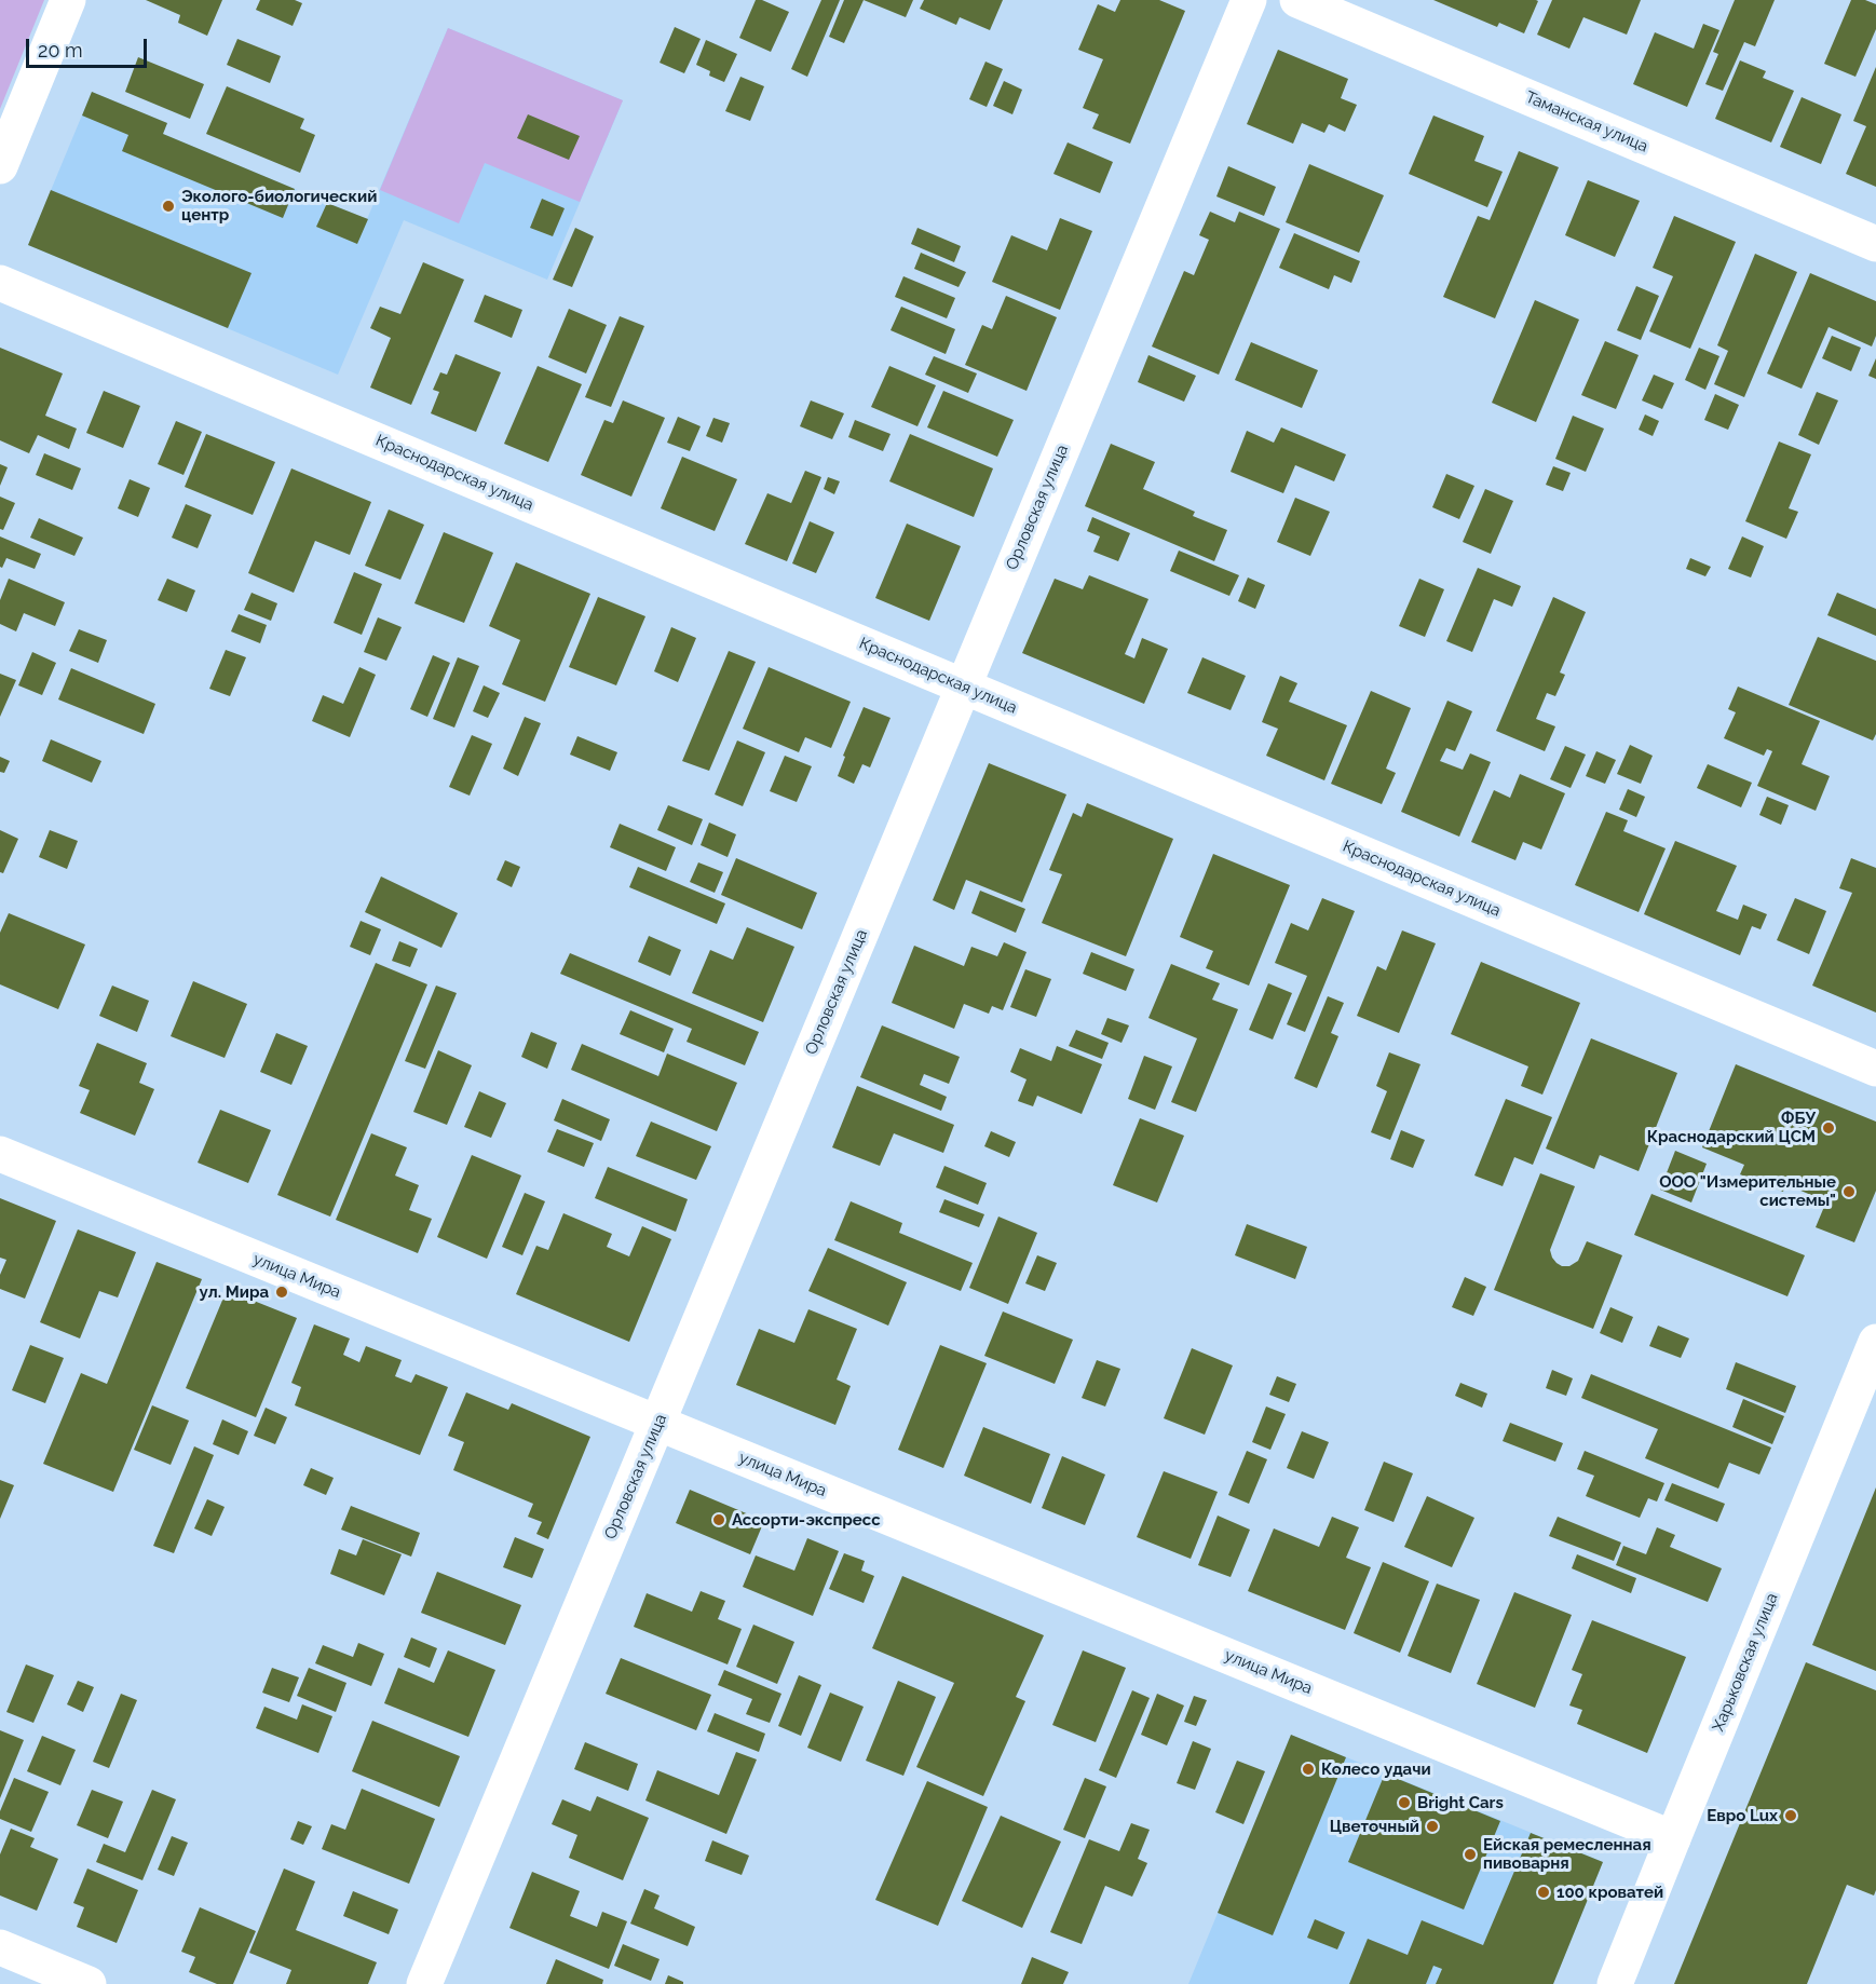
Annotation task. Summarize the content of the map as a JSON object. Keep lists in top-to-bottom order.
{
  "streets": {
    "street": [
      "Таманская улица",
      "Краснодарская улица",
      "Орловская улица",
      "улица Мира",
      "Харьковская улица"
    ]
  },
  "crossings": [
    ["Краснодарская улица", "Орловская улица"],
    ["Орловская улица", "улица Мира"],
    ["улица Мира", "Харьковская улица"]
  ],
  "places": [
    "Эколого-биологический центр",
    "ФБУ Краснодарский ЦСМ",
    "ООО \"Измерительные системы\"",
    "ул. Мира",
    "Ассорти-экспресс",
    "Колесо удачи",
    "Bright Cars",
    "Евро Lux",
    "Цветочный",
    "Ейская ремесленная пивоварня",
    "100 кроватей"
  ],
  "scale_bar": "20 m"
}
